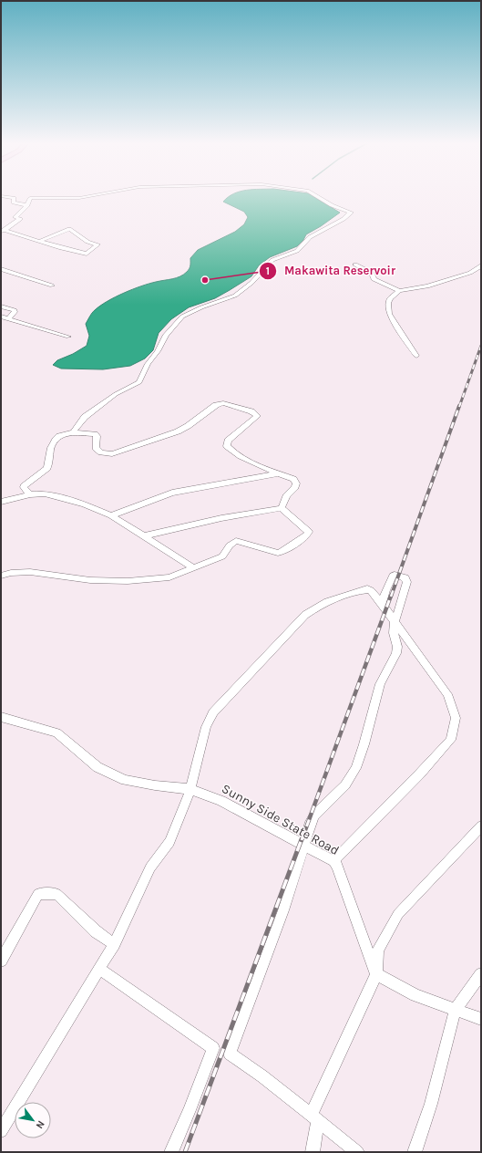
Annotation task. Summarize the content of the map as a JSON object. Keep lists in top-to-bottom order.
{
  "streets": {
    "street": ["Sunny Side State Road"]
  },
  "places": ["Makawita Reservoir"],
  "north": "bottom right"
}
